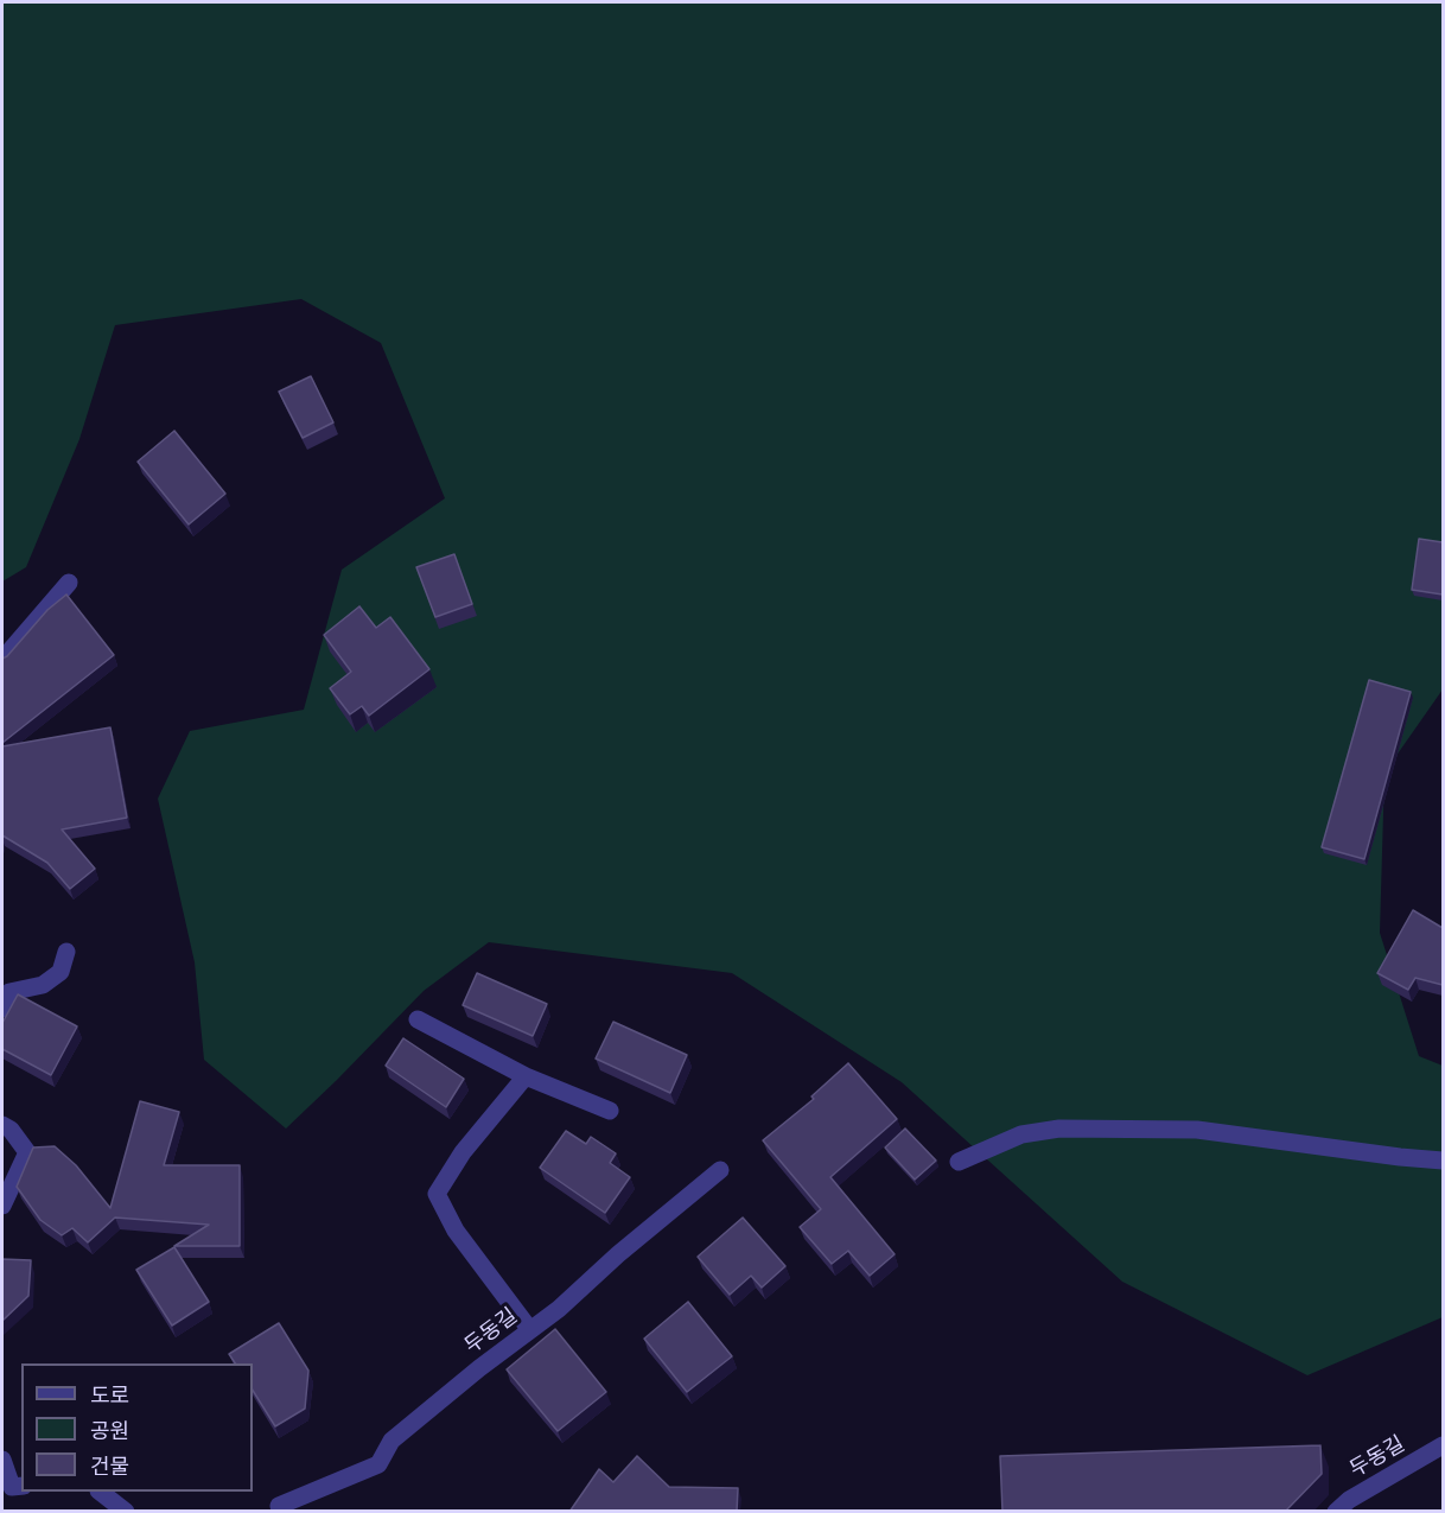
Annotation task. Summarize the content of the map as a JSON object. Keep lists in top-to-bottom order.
{
  "streets": {
    "street": ["두동길"]
  },
  "legend": ["도로", "공원", "건물"]
}
